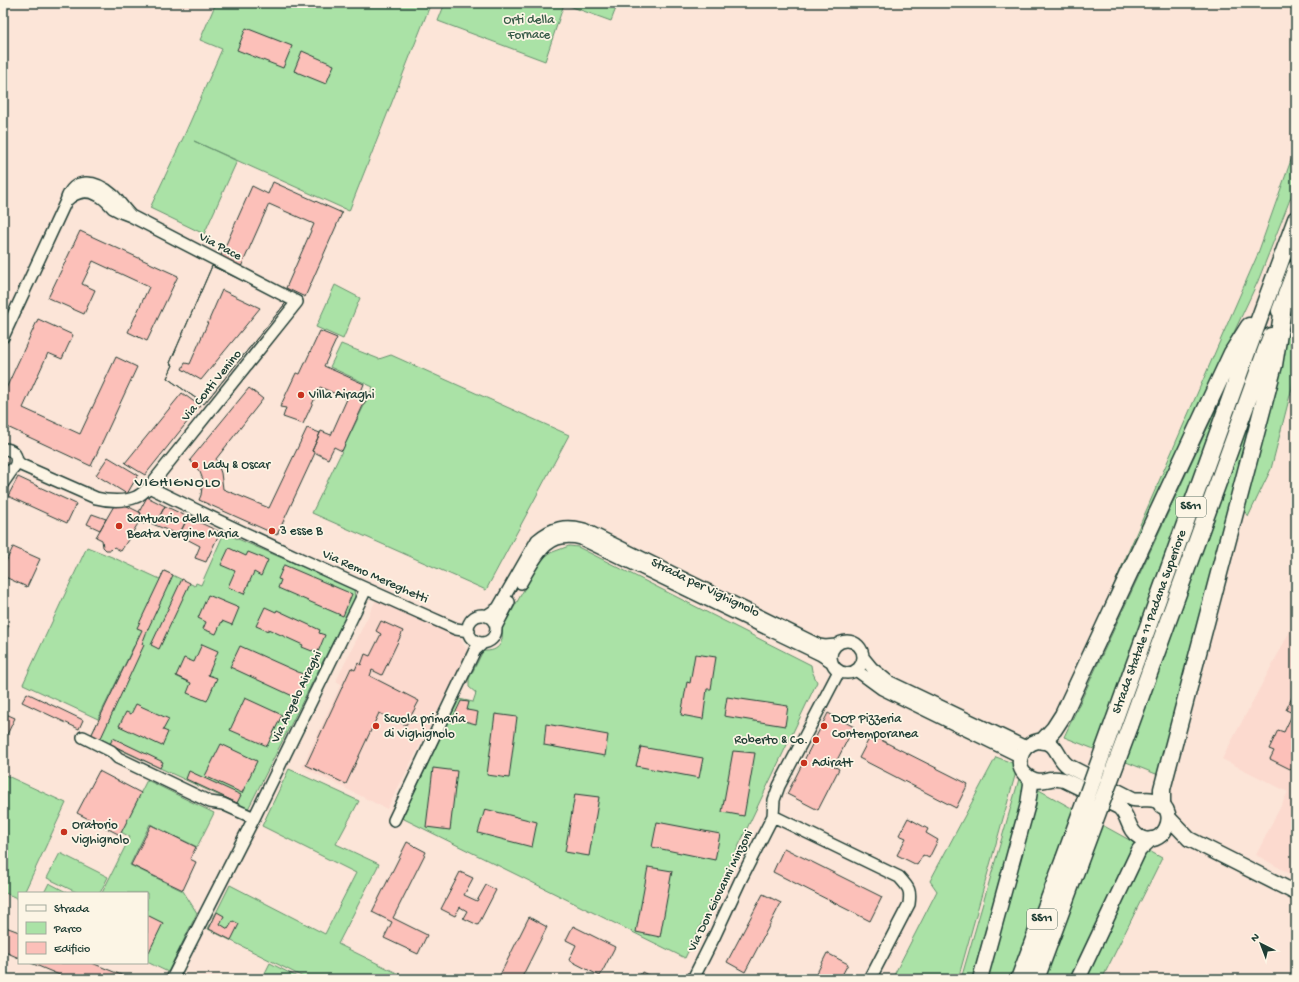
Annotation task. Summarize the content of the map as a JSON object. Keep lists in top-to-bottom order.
{
  "streets": {
    "highway": ["SS11", "Strada Statale 11 Padana Superiore"],
    "street": [
      "Via Pace",
      "Via Conti Venino",
      "Via Remo Mereghetti",
      "Strada per Vighignolo",
      "Via Angelo Airaghi",
      "Via Don Giovanni Minzoni"
    ]
  },
  "crossings": [
    ["Via Pace", "Via Conti Venino"],
    ["Via Conti Venino", "Via Remo Mereghetti"],
    ["Via Remo Mereghetti", "Via Angelo Airaghi"],
    ["Strada per Vighignolo", "Via Don Giovanni Minzoni"]
  ],
  "districts": ["VIGHIGNOLO"],
  "parks": ["Orti della Fornace"],
  "places": [
    "Villa Airaghi",
    "Lady & Oscar",
    "Santuario della Beata Vergine Maria",
    "3 esse B",
    "Scuola primaria di Vighignolo",
    "DOP Pizzeria Contemporanea",
    "Roberto & Co.",
    "Adiratt",
    "Oratorio Vighignolo"
  ],
  "legend": ["Strada", "Parco", "Edificio"],
  "north": "top left"
}
